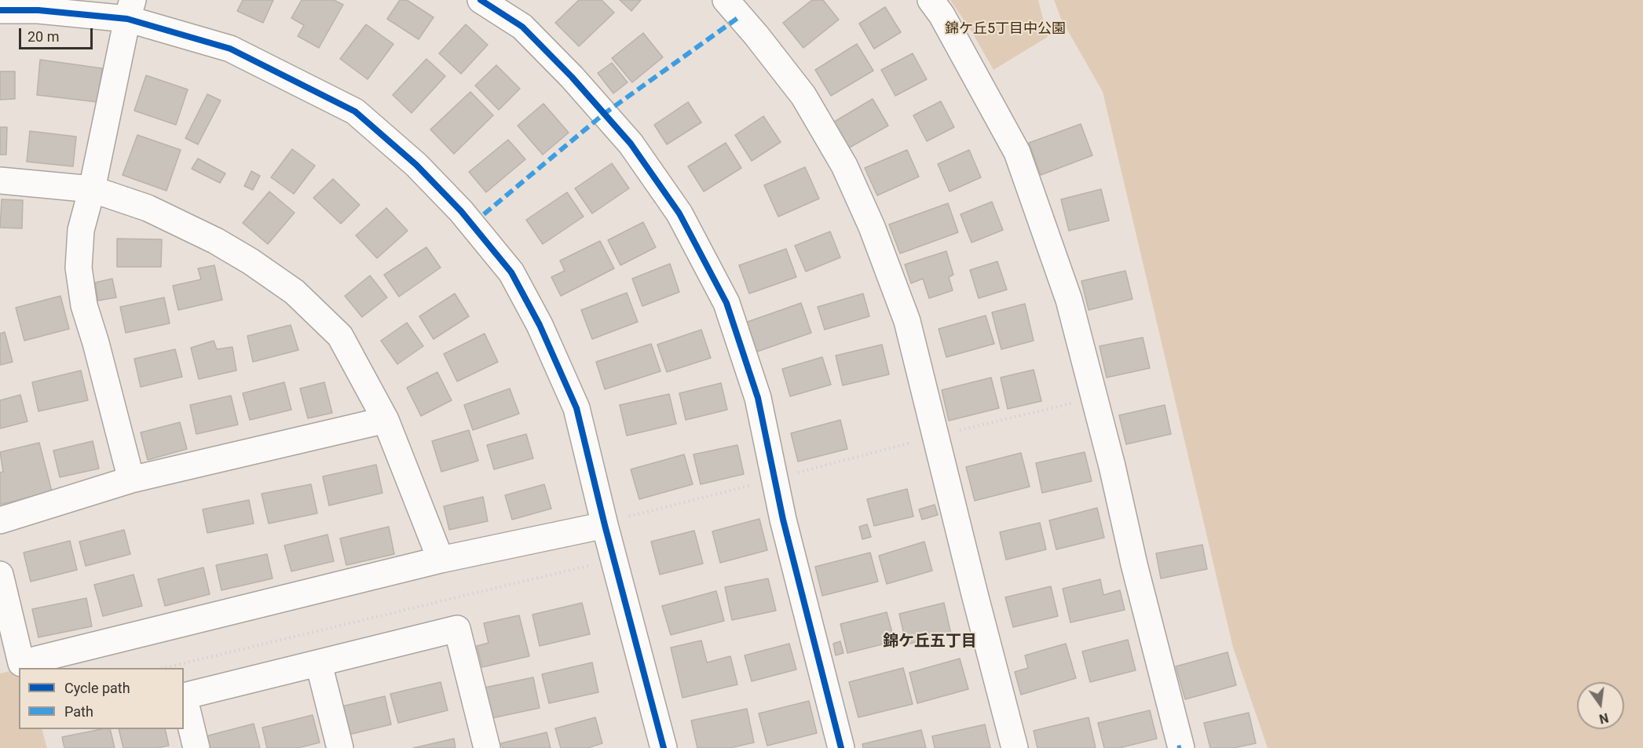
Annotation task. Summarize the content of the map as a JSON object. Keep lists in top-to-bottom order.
{
  "districts": ["錦ケ丘五丁目"],
  "parks": ["錦ケ丘5丁目中公園"],
  "legend": ["Cycle path", "Path"],
  "scale_bar": "20 m",
  "north": "bottom"
}
